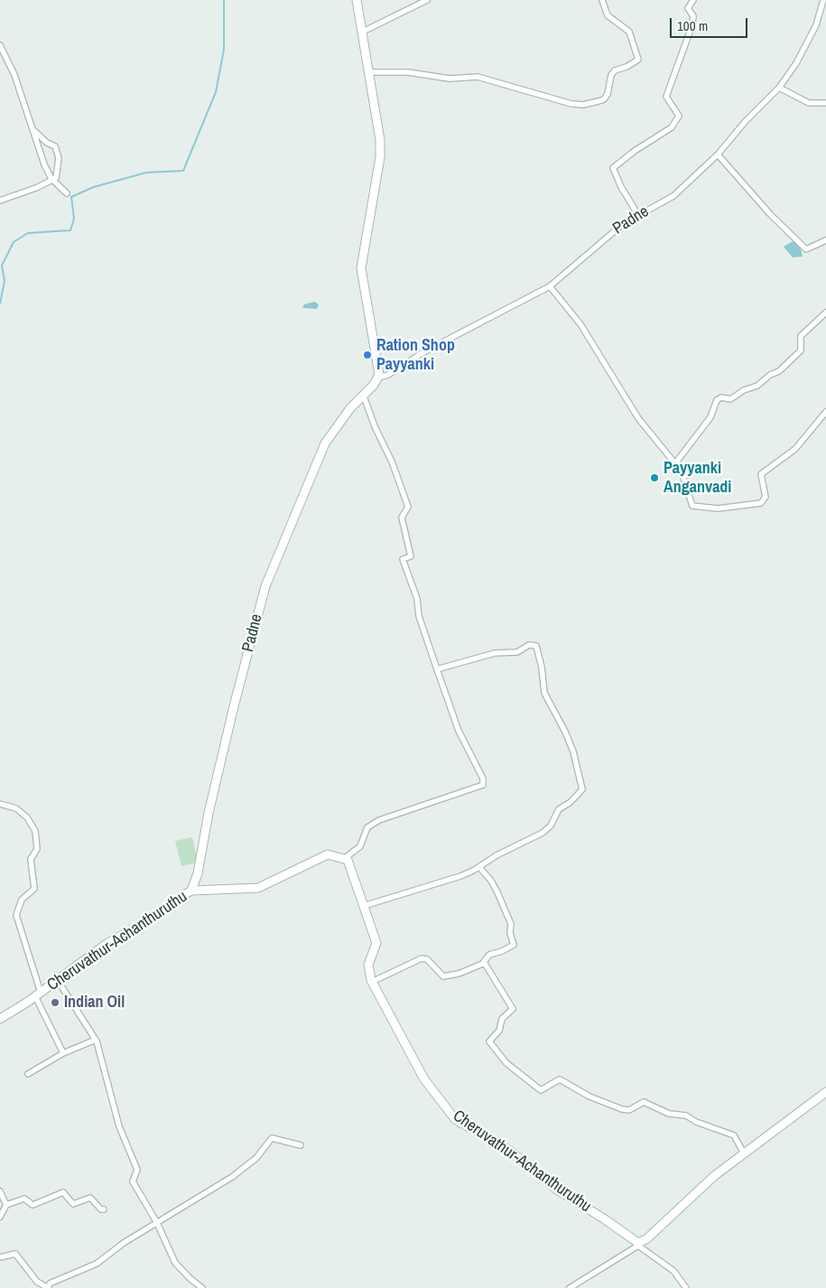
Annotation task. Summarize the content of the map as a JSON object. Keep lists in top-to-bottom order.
{
  "streets": {
    "main road": ["Padne", "Cheruvathur-Achanthuruthu"]
  },
  "crossings": [
    ["Padne", "Cheruvathur-Achanthuruthu"]
  ],
  "places": ["Ration Shop Payyanki", "Payyanki Anganvadi", "Indian Oil"],
  "scale_bar": "100 m"
}
